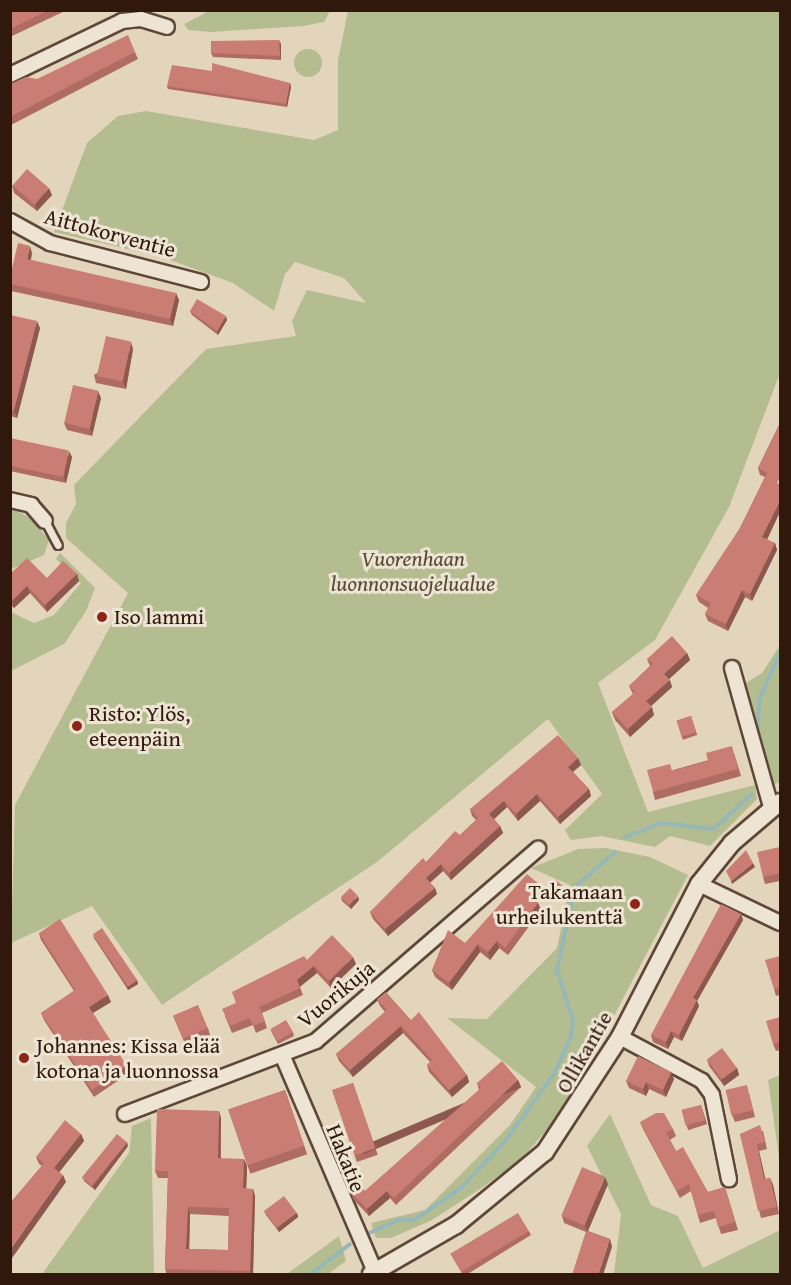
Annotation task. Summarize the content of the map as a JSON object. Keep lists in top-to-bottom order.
{
  "streets": {
    "street": [
      "Aittokorventie",
      "Vuorikuja",
      "Ollikantie",
      "Hakatie"
    ]
  },
  "crossings": [
    ["Vuorikuja", "Hakatie"],
    ["Ollikantie", "Hakatie"]
  ],
  "parks": ["Vuorenhaan luonnonsuojelualue"],
  "places": [
    "Iso lammi",
    "Risto: Ylös, eteenpäin",
    "Takamaan urheilukenttä",
    "Johannes: Kissa elää kotona ja luonnossa"
  ]
}
